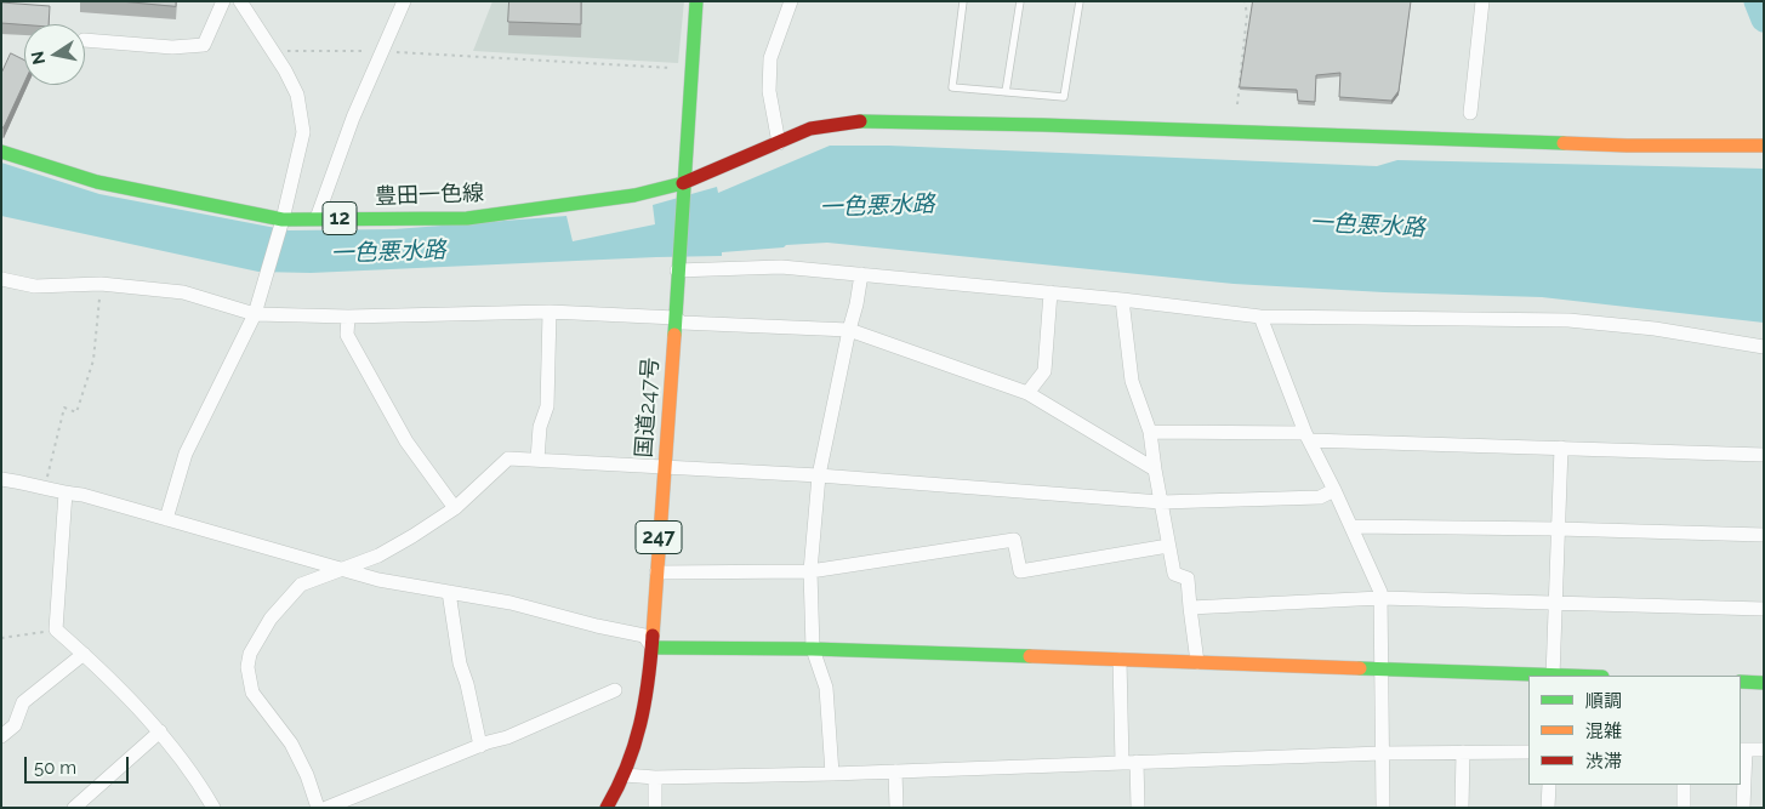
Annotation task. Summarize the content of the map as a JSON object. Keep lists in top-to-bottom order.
{
  "streets": {
    "main road": [
      "豊田一色線",
      "12",
      "国道247号",
      "247"
    ]
  },
  "crossings": [
    ["豊田一色線", "国道247号"]
  ],
  "water": ["一色悪水路"],
  "legend": ["順調", "混雑", "渋滞"],
  "scale_bar": "50 m",
  "north": "left"
}
